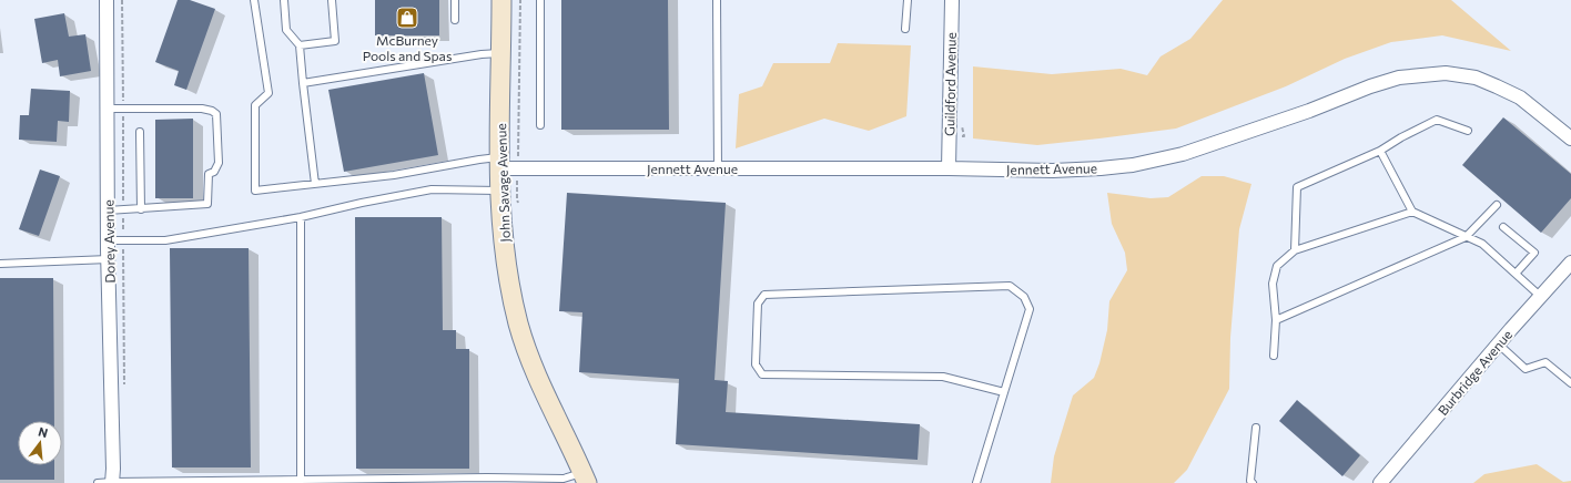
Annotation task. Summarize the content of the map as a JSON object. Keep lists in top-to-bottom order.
{
  "streets": {
    "main road": ["John Savage Avenue"],
    "street": [
      "Guildford Avenue",
      "Jennett Avenue",
      "Dorey Avenue",
      "Burbridge Avenue"
    ]
  },
  "crossings": [
    ["Guildford Avenue", "Jennett Avenue"],
    ["Jennett Avenue", "John Savage Avenue"]
  ],
  "places": {
    "shop": ["McBurney Pools and Spas"]
  },
  "north": "top"
}
